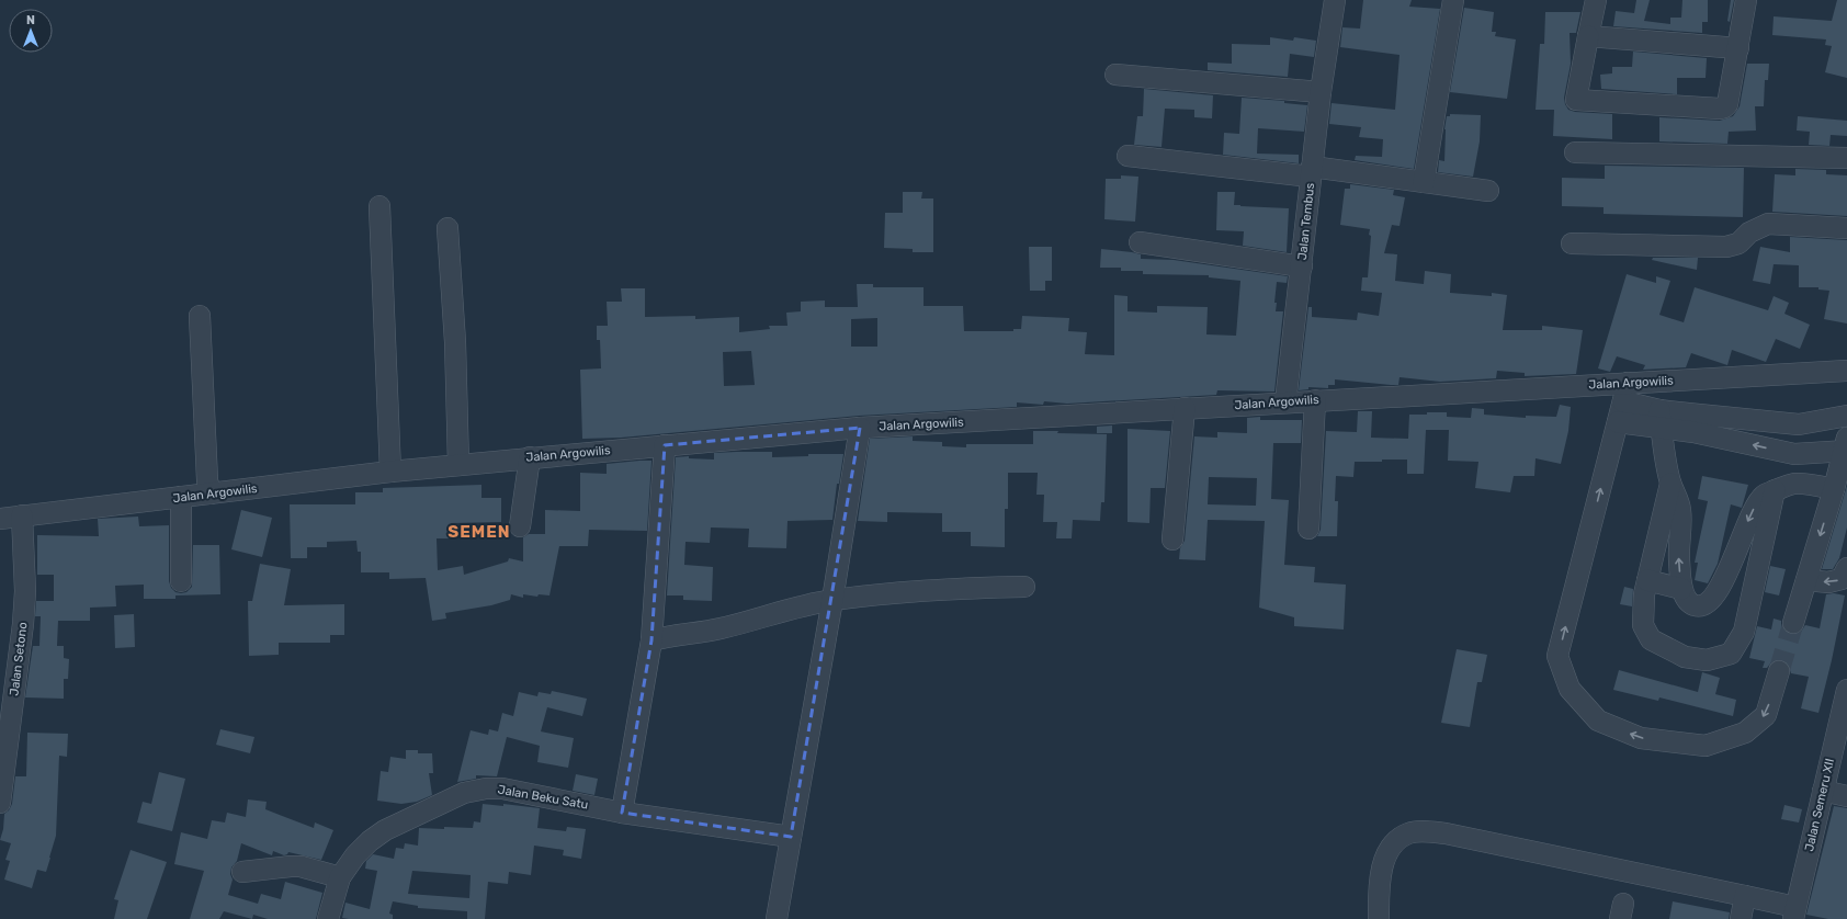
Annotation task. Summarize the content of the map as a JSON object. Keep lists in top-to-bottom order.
{
  "streets": {
    "street": [
      "Jalan Tembus",
      "Jalan Argowilis",
      "Jalan Setono",
      "Jalan Beku Satu",
      "Jalan Semeru XII"
    ]
  },
  "crossings": [
    ["Jalan Tembus", "Jalan Argowilis"],
    ["Jalan Argowilis", "Jalan Setono"]
  ],
  "districts": ["SEMEN"],
  "north": "top"
}
